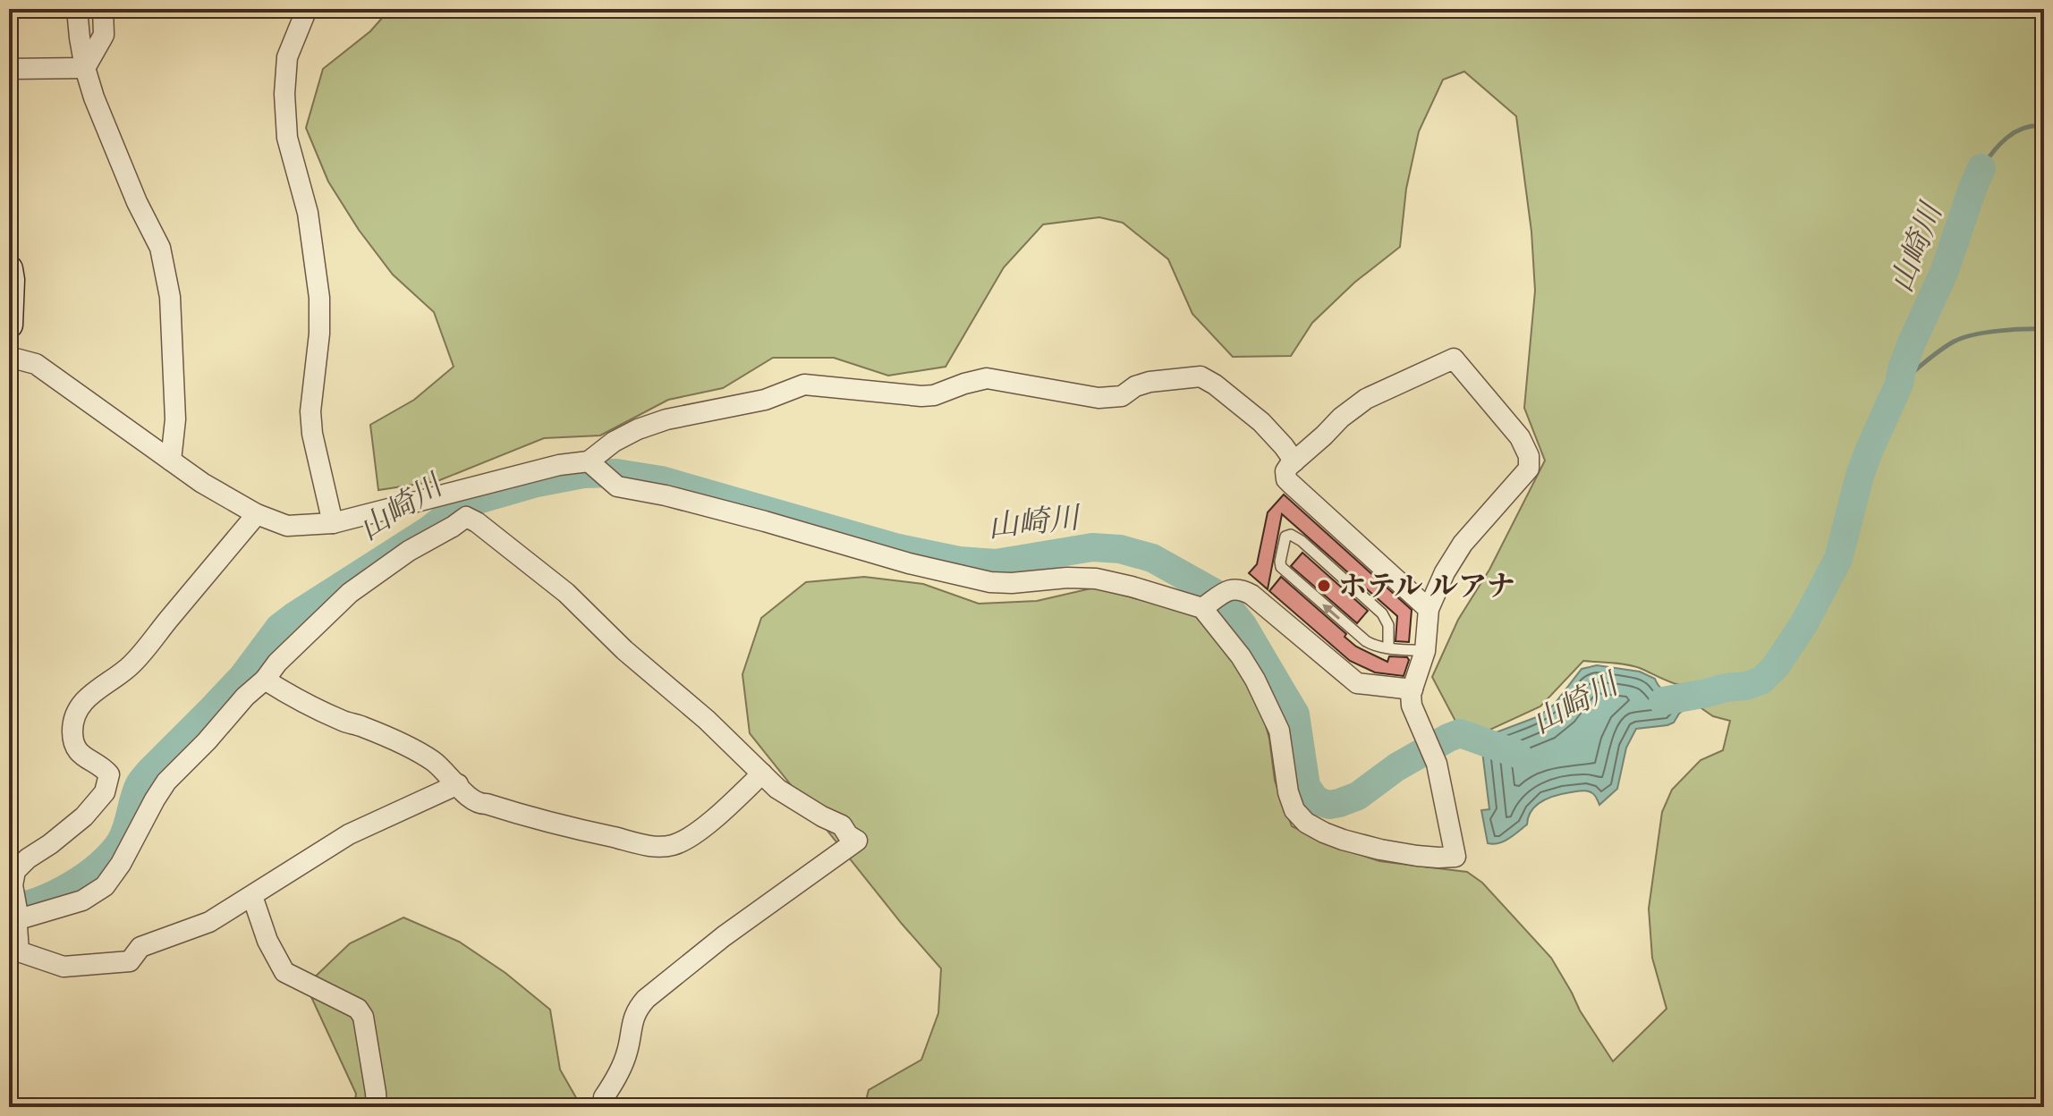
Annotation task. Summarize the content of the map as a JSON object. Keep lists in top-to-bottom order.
{
  "water": ["山崎川"],
  "places": ["ホテル ルアナ"]
}
